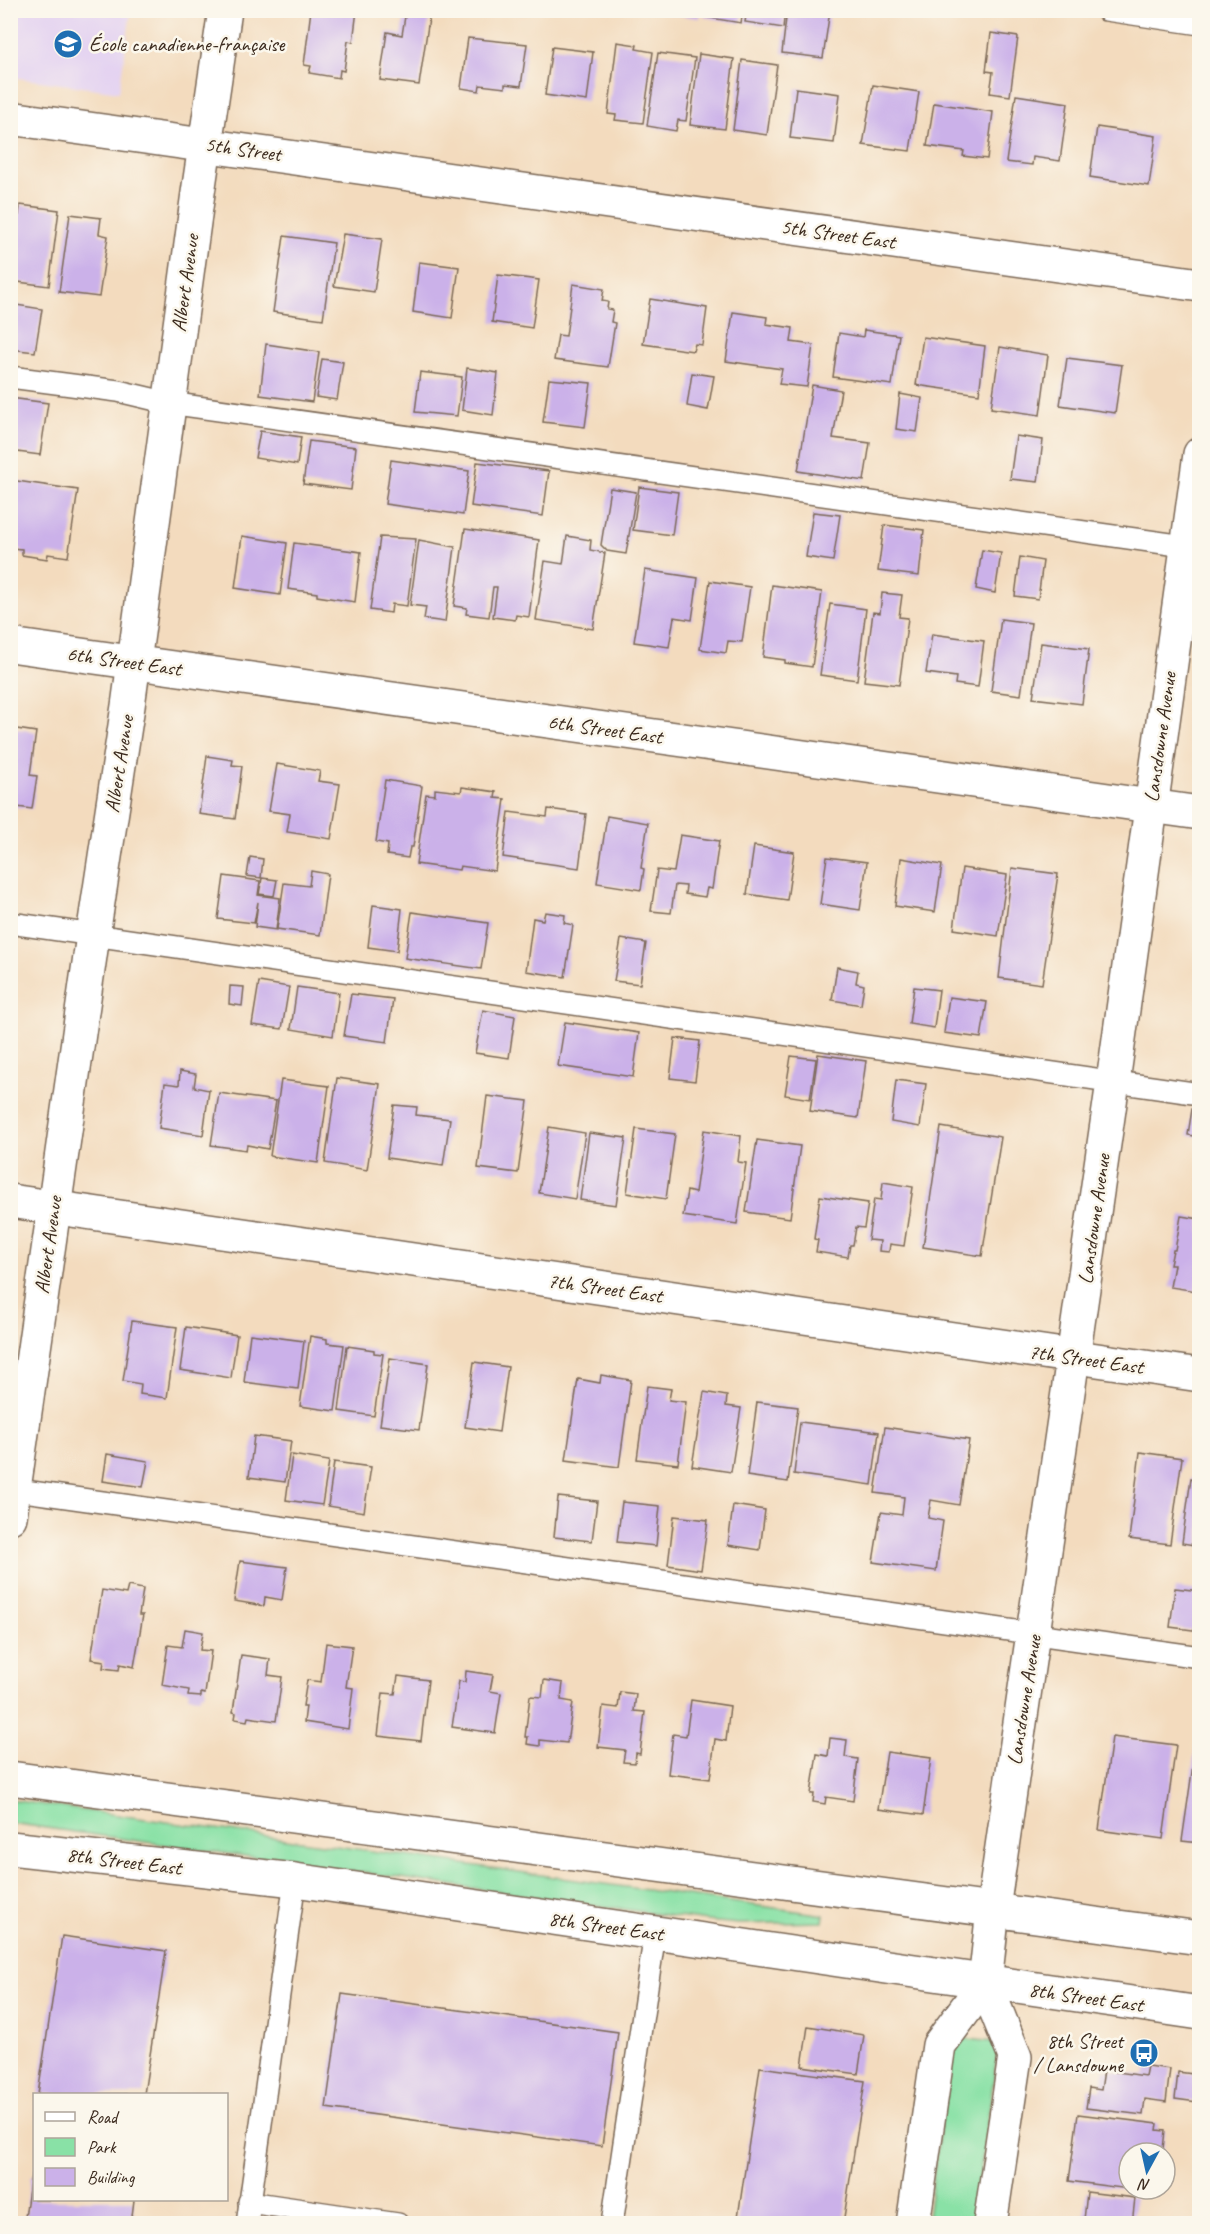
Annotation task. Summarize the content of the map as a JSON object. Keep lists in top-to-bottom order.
{
  "streets": {
    "street": [
      "5th Street",
      "5th Street East",
      "Albert Avenue",
      "6th Street East",
      "Lansdowne Avenue",
      "7th Street East",
      "8th Street East"
    ]
  },
  "crossings": [
    ["5th Street", "5th Street East"],
    ["5th Street", "Albert Avenue"],
    ["Albert Avenue", "6th Street East"],
    ["Albert Avenue", "7th Street East"],
    ["6th Street East", "Lansdowne Avenue"],
    ["Lansdowne Avenue", "7th Street East"],
    ["Lansdowne Avenue", "8th Street East"]
  ],
  "places": {
    "school or university": ["École canadienne-française"],
    "bus stop": ["8th Street / Lansdowne"]
  },
  "legend": ["Road", "Park", "Building"],
  "north": "bottom"
}
